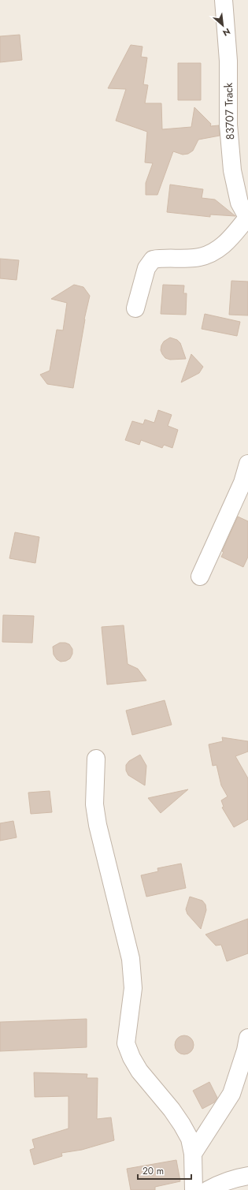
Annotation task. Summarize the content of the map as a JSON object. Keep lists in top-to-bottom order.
{
  "streets": {
    "street": ["83707 Track"]
  },
  "scale_bar": "20 m",
  "north": "bottom right"
}
